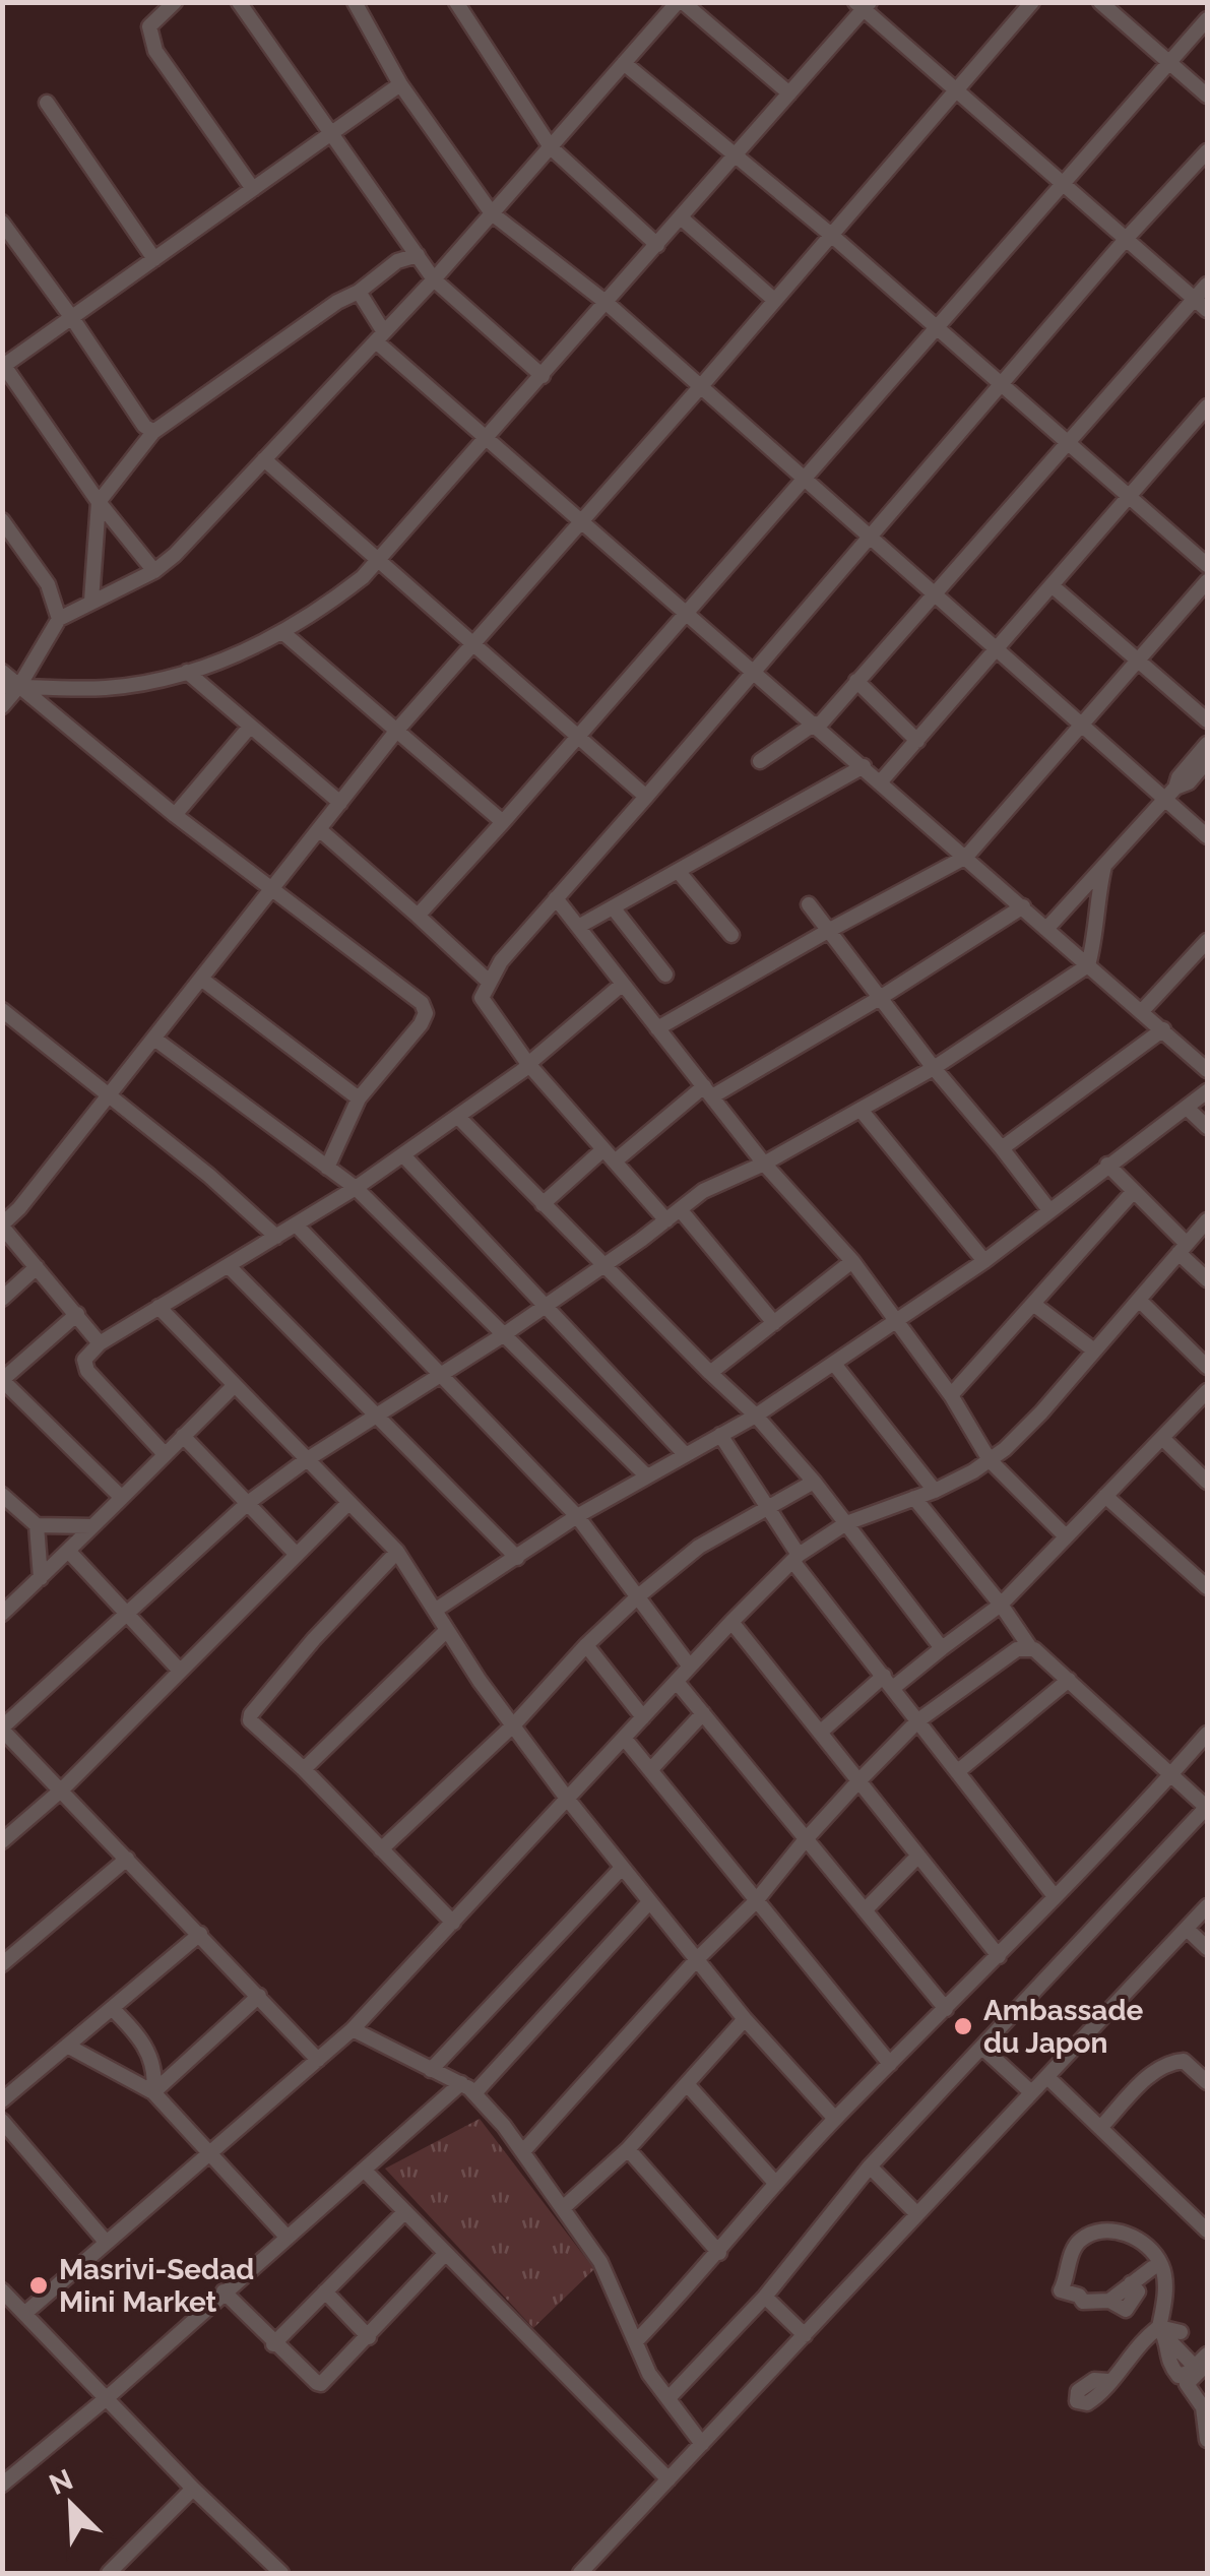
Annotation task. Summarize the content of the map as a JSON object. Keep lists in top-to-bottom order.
{
  "places": ["Ambassade du Japon", "Masrivi-Sedad Mini Market"],
  "north": "top left"
}
